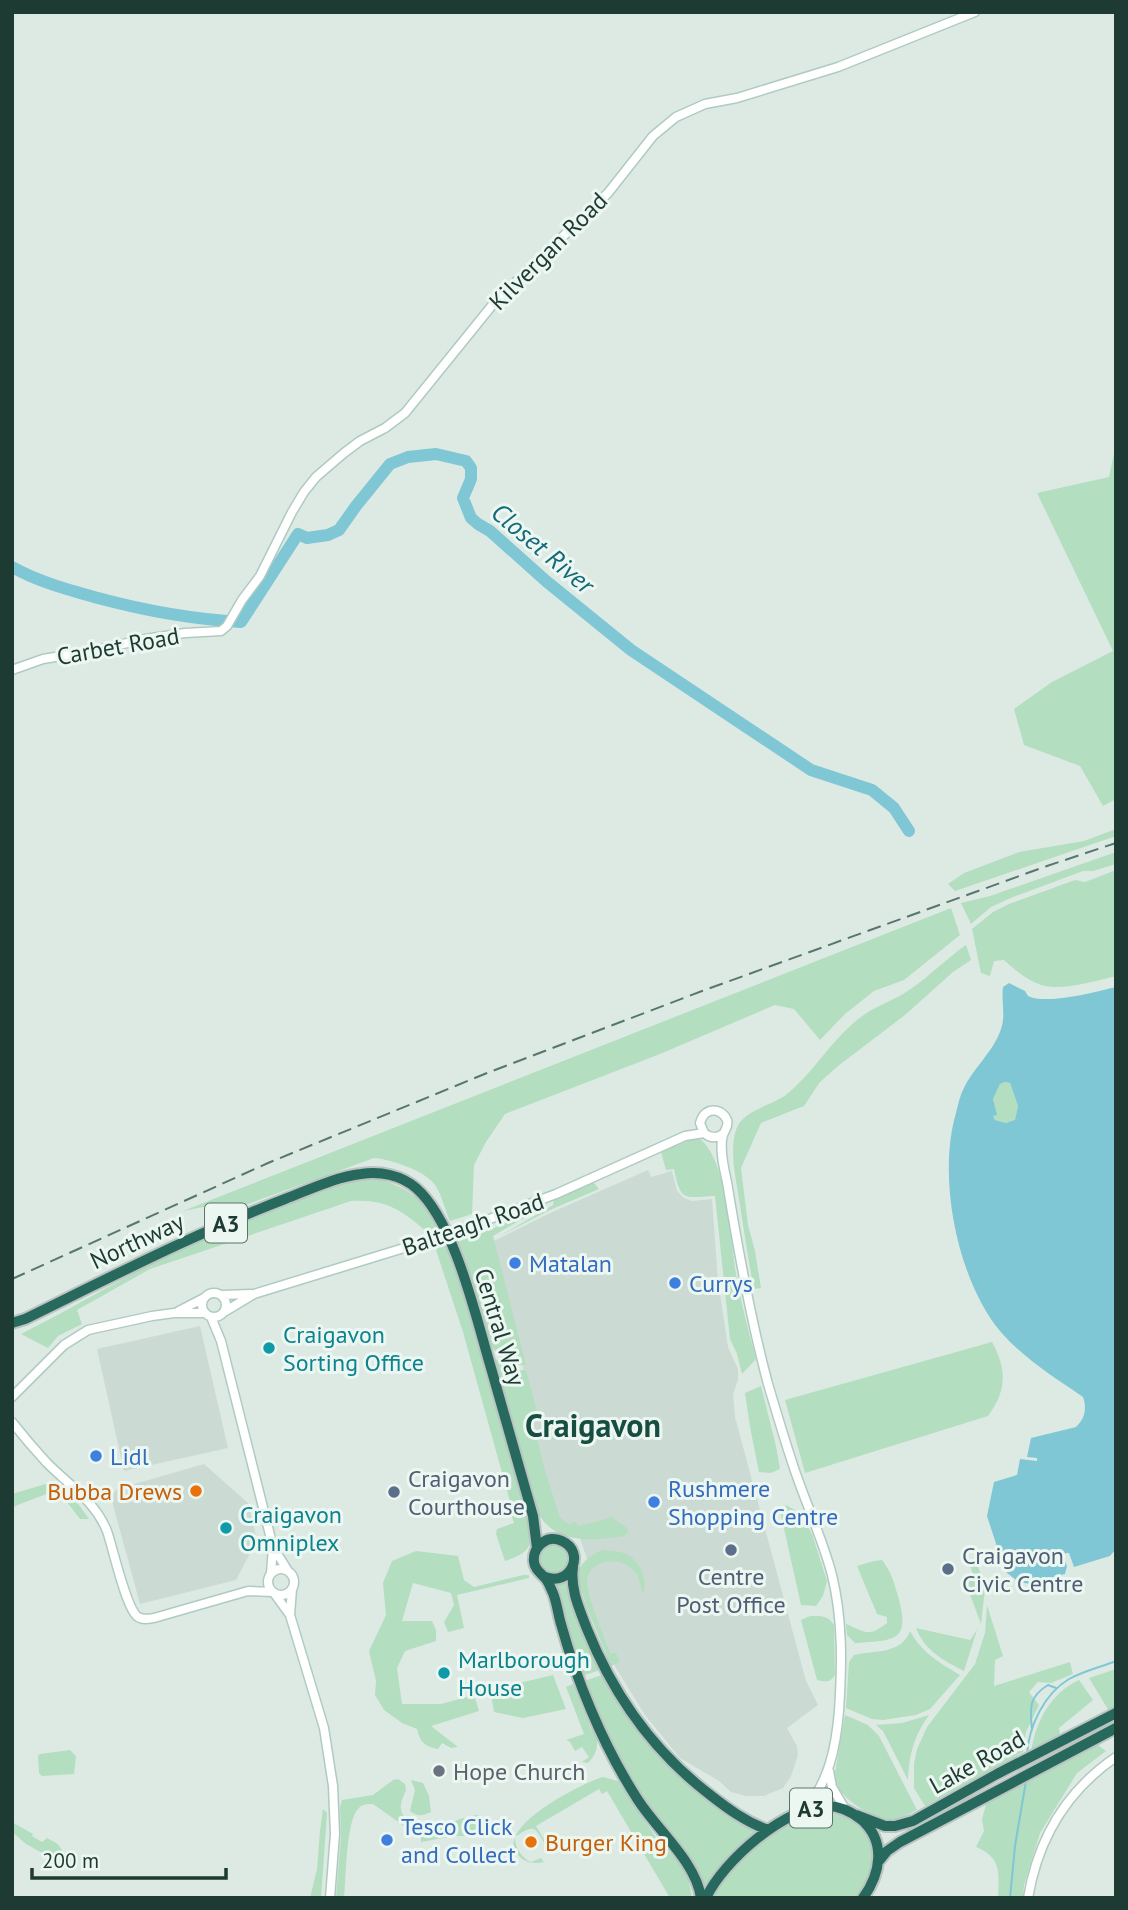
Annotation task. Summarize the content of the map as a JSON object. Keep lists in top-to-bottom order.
{
  "streets": {
    "highway": [
      "A3",
      "Northway",
      "Central Way",
      "Lake Road"
    ],
    "street": ["Kilvergan Road", "Carbet Road", "Balteagh Road"]
  },
  "crossings": [
    ["Kilvergan Road", "Carbet Road"],
    ["A3", "Central Way"],
    ["A3", "Lake Road"],
    ["Northway", "Central Way"]
  ],
  "districts": ["Craigavon"],
  "water": ["Closet River"],
  "places": [
    "Matalan",
    "Currys",
    "Craigavon Sorting Office",
    "Lidl",
    "Bubba Drews",
    "Craigavon Courthouse",
    "Rushmere Shopping Centre",
    "Craigavon Omniplex",
    "Centre Post Office",
    "Craigavon Civic Centre",
    "Marlborough House",
    "Hope Church",
    "Tesco Click and Collect",
    "Burger King"
  ],
  "scale_bar": "200 m"
}
